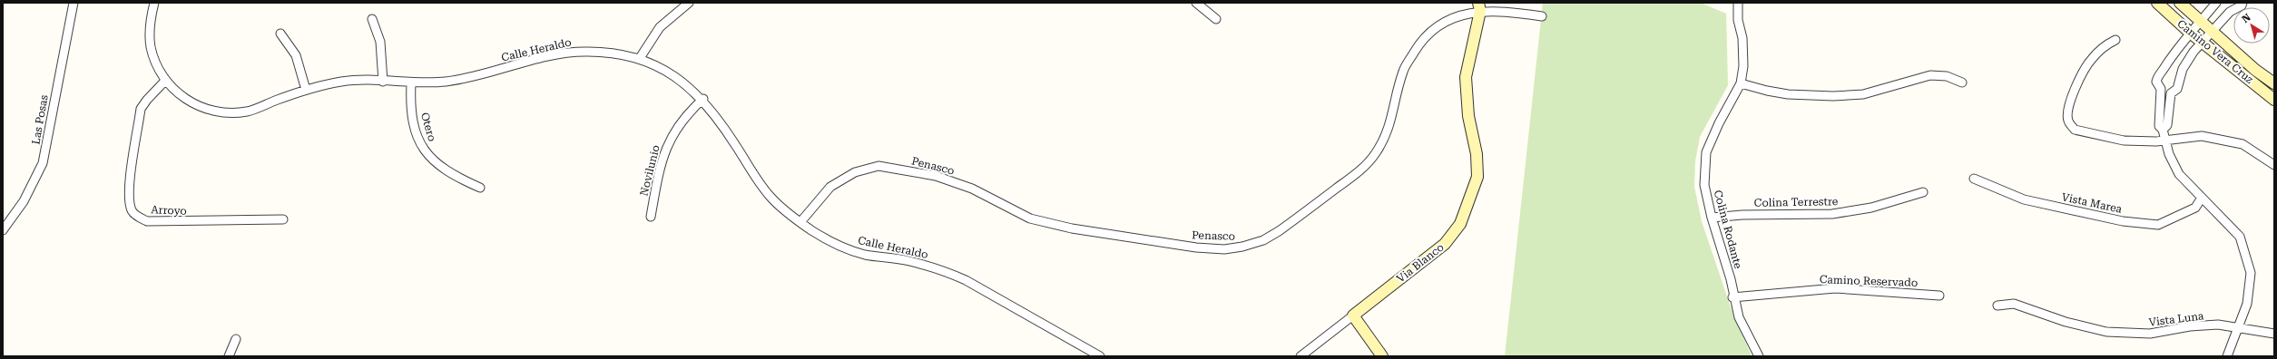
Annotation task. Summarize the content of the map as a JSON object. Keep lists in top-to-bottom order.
{
  "streets": {
    "street": [
      "Calle Heraldo",
      "Camino Vera Cruz",
      "Las Posas",
      "Otero",
      "Penasco",
      "Novilunio",
      "Colina Terrestre",
      "Vista Marea",
      "Arroyo",
      "Colina Rodante",
      "Via Blanco",
      "Camino Reservado",
      "Vista Luna"
    ]
  },
  "crossings": [
    ["Calle Heraldo", "Otero"],
    ["Calle Heraldo", "Penasco"],
    ["Calle Heraldo", "Novilunio"],
    ["Calle Heraldo", "Arroyo"],
    ["Penasco", "Via Blanco"],
    ["Colina Terrestre", "Colina Rodante"],
    ["Colina Rodante", "Camino Reservado"]
  ],
  "north": "top left"
}
